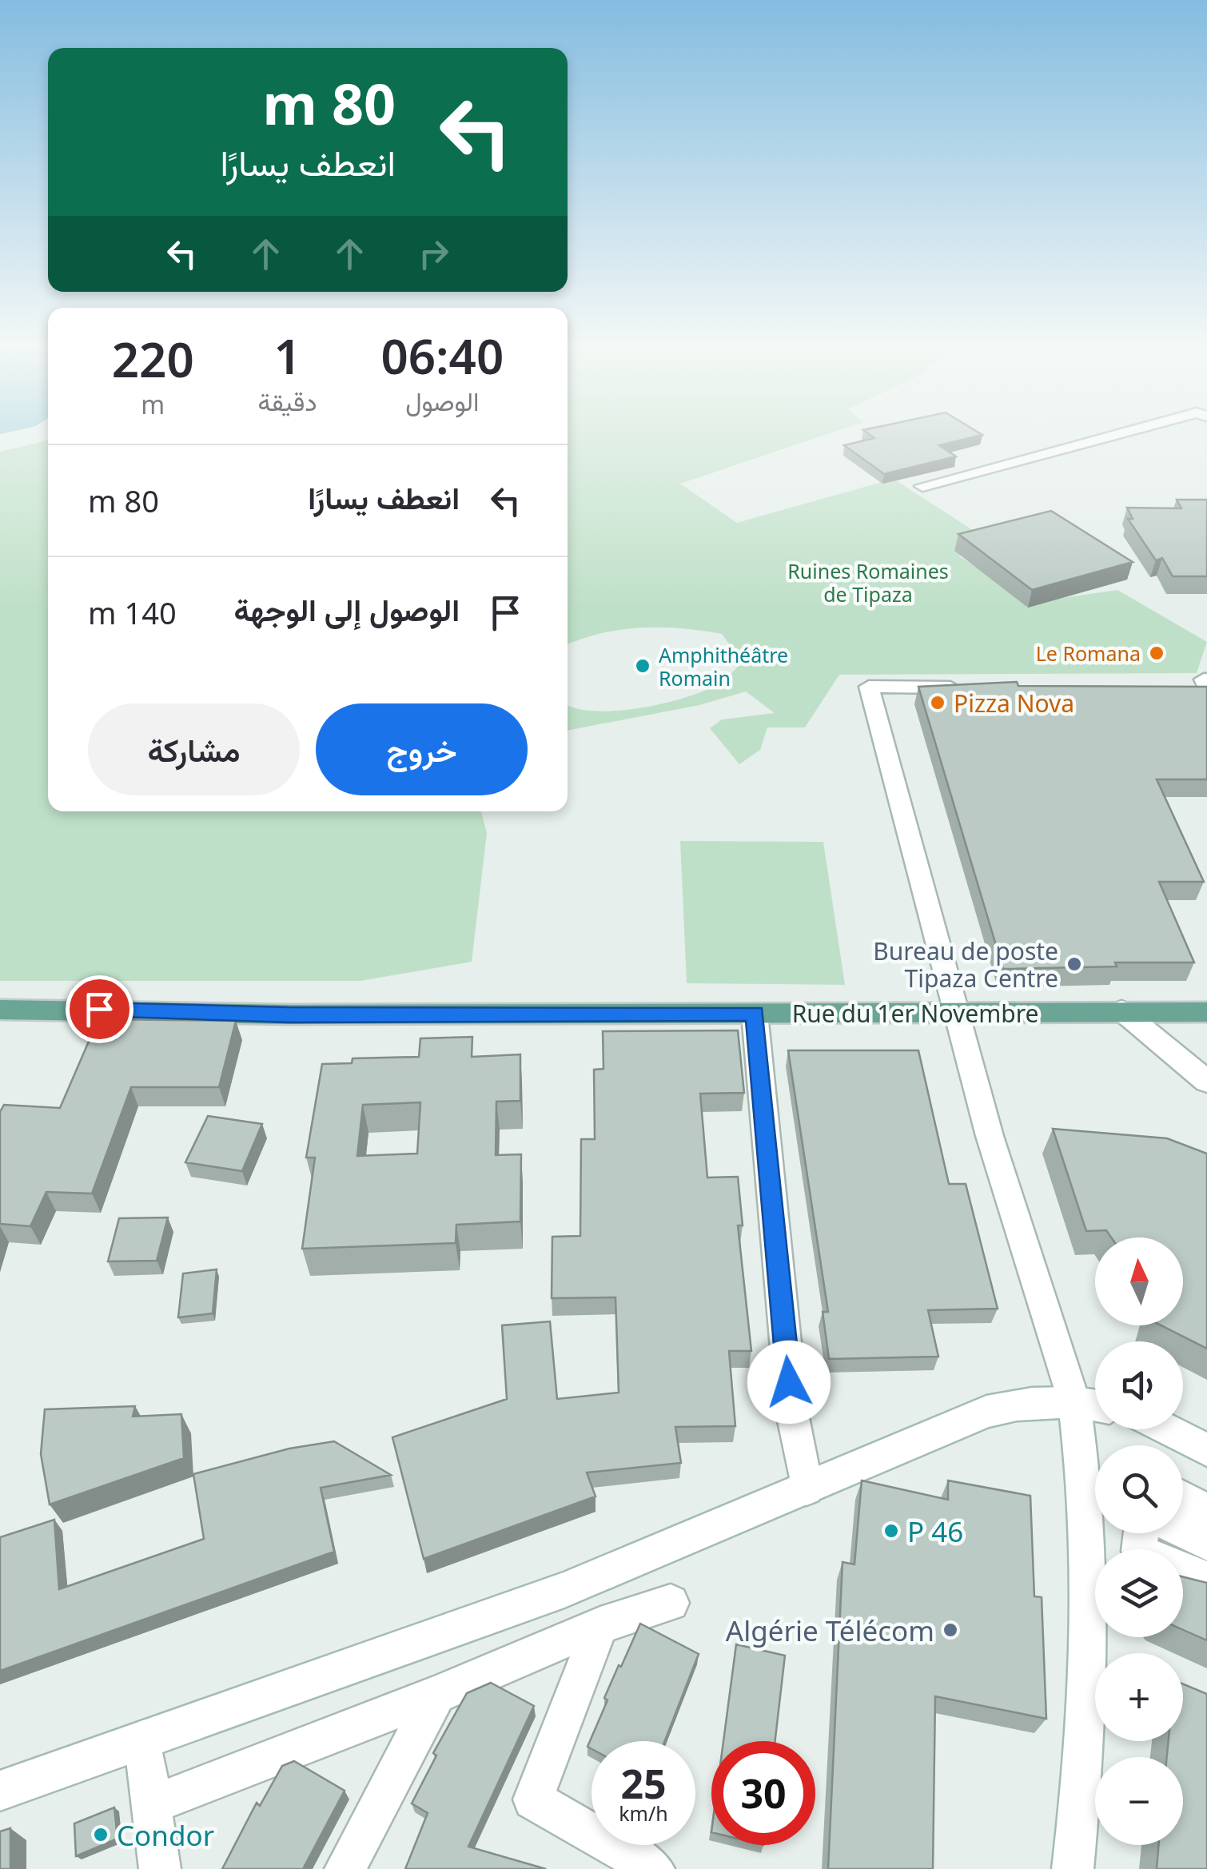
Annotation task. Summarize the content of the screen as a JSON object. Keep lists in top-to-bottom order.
{
  "streets": {
    "main road": ["Rue du 1er Novembre"]
  },
  "parks": ["Ruines Romaines de Tipaza"],
  "places": [
    "Le Romana",
    "Amphithéâtre Romain",
    "Pizza Nova",
    "Bureau de poste Tipaza Centre",
    "P 46",
    "Algérie Télécom",
    "Condor"
  ],
  "north": "top",
  "page": {
    "turn": ["80 m", "انعطف يسارًا"],
    "eta": [
      "06:40",
      "الوصول",
      "1",
      "دقيقة",
      "220",
      "m"
    ],
    "list": [
      {
        "name": "انعطف يسارًا",
        "value": "80 m"
      },
      {
        "name": "الوصول إلى الوجهة",
        "value": "140 m"
      }
    ],
    "buttons": ["خروج", "مشاركة"],
    "map_buttons": ["+", "−"],
    "speed": "25 km/h",
    "limit": "30"
  }
}
